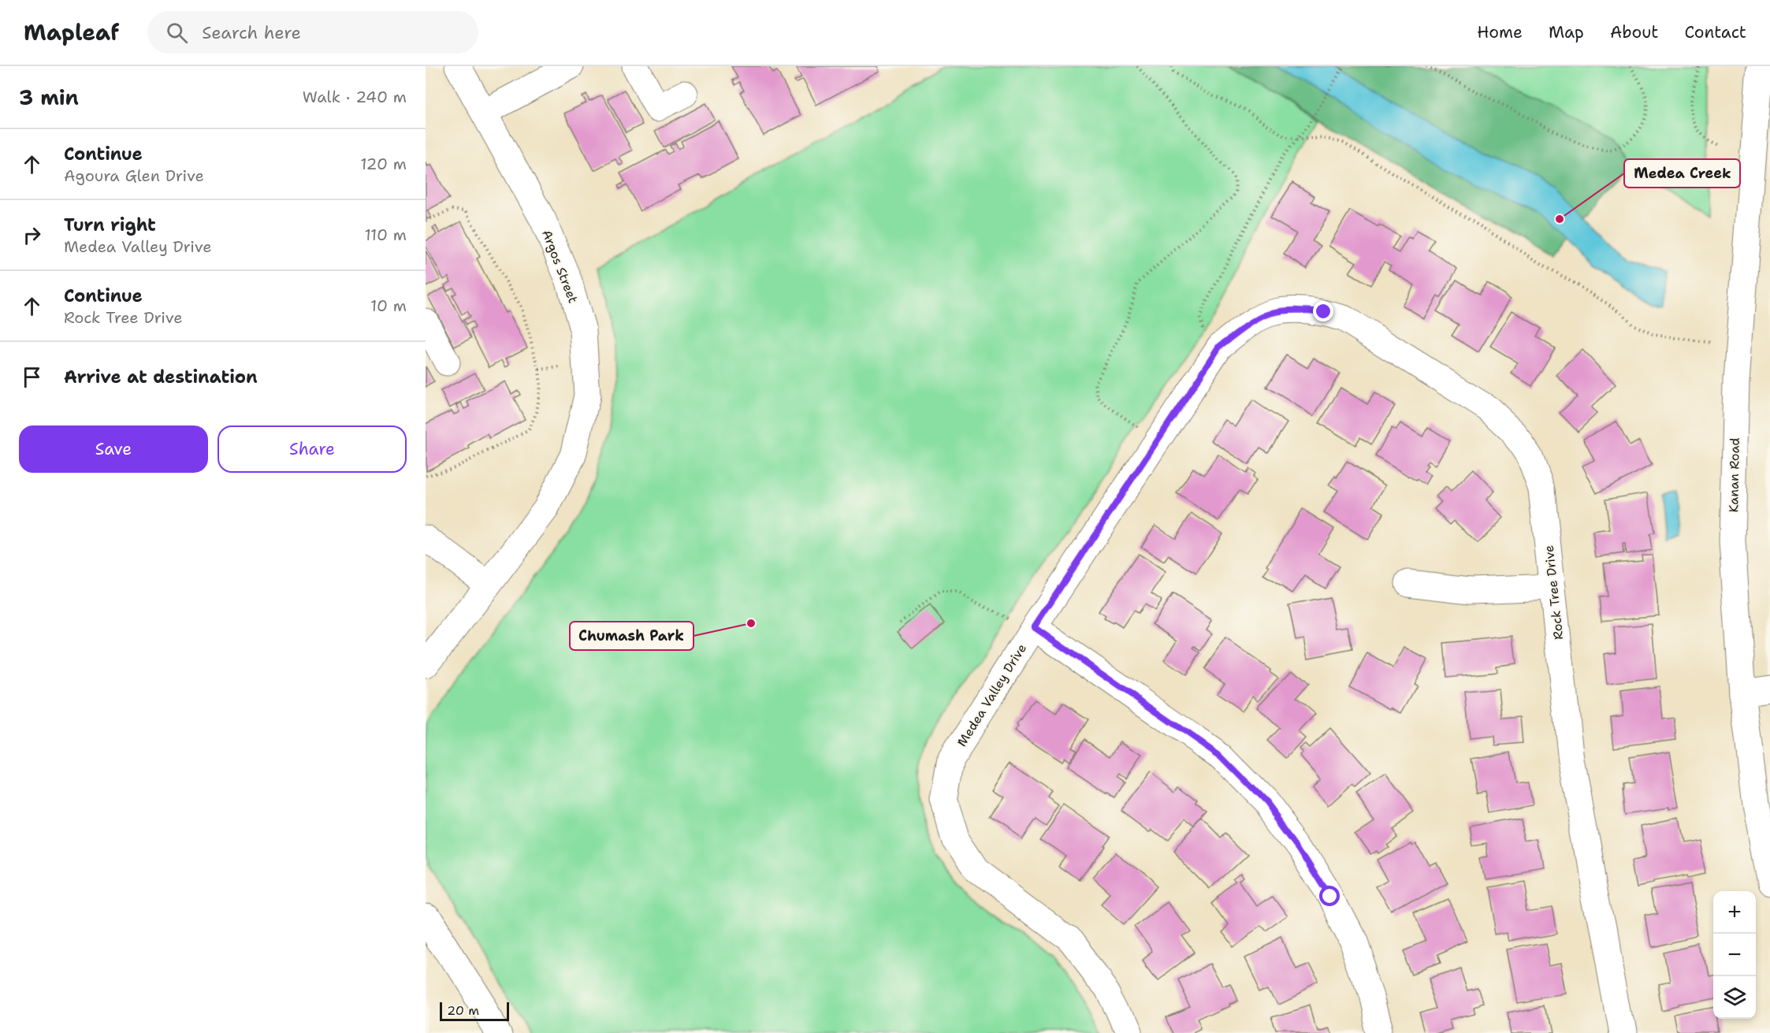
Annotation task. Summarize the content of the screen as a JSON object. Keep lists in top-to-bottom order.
{
  "streets": {
    "street": [
      "Argos Street",
      "Kanan Road",
      "Rock Tree Drive",
      "Medea Valley Drive"
    ]
  },
  "crossings": [
    ["Rock Tree Drive", "Medea Valley Drive"]
  ],
  "places": ["Medea Creek", "Chumash Park"],
  "scale_bar": "20 m",
  "page": {
    "header": "Mapleaf",
    "search": "Search here",
    "nav": [
      "Home",
      "Map",
      "About",
      "Contact"
    ],
    "heading": ["3 min", "Walk · 240 m"],
    "list": [
      ["Continue", "Agoura Glen Drive", "120 m"],
      ["Turn right", "Medea Valley Drive", "110 m"],
      ["Continue", "Rock Tree Drive", "10 m"],
      "Arrive at destination"
    ],
    "buttons": ["Save", "Share"],
    "map_buttons": ["+", "−"],
    "scale": "20 m"
  }
}
